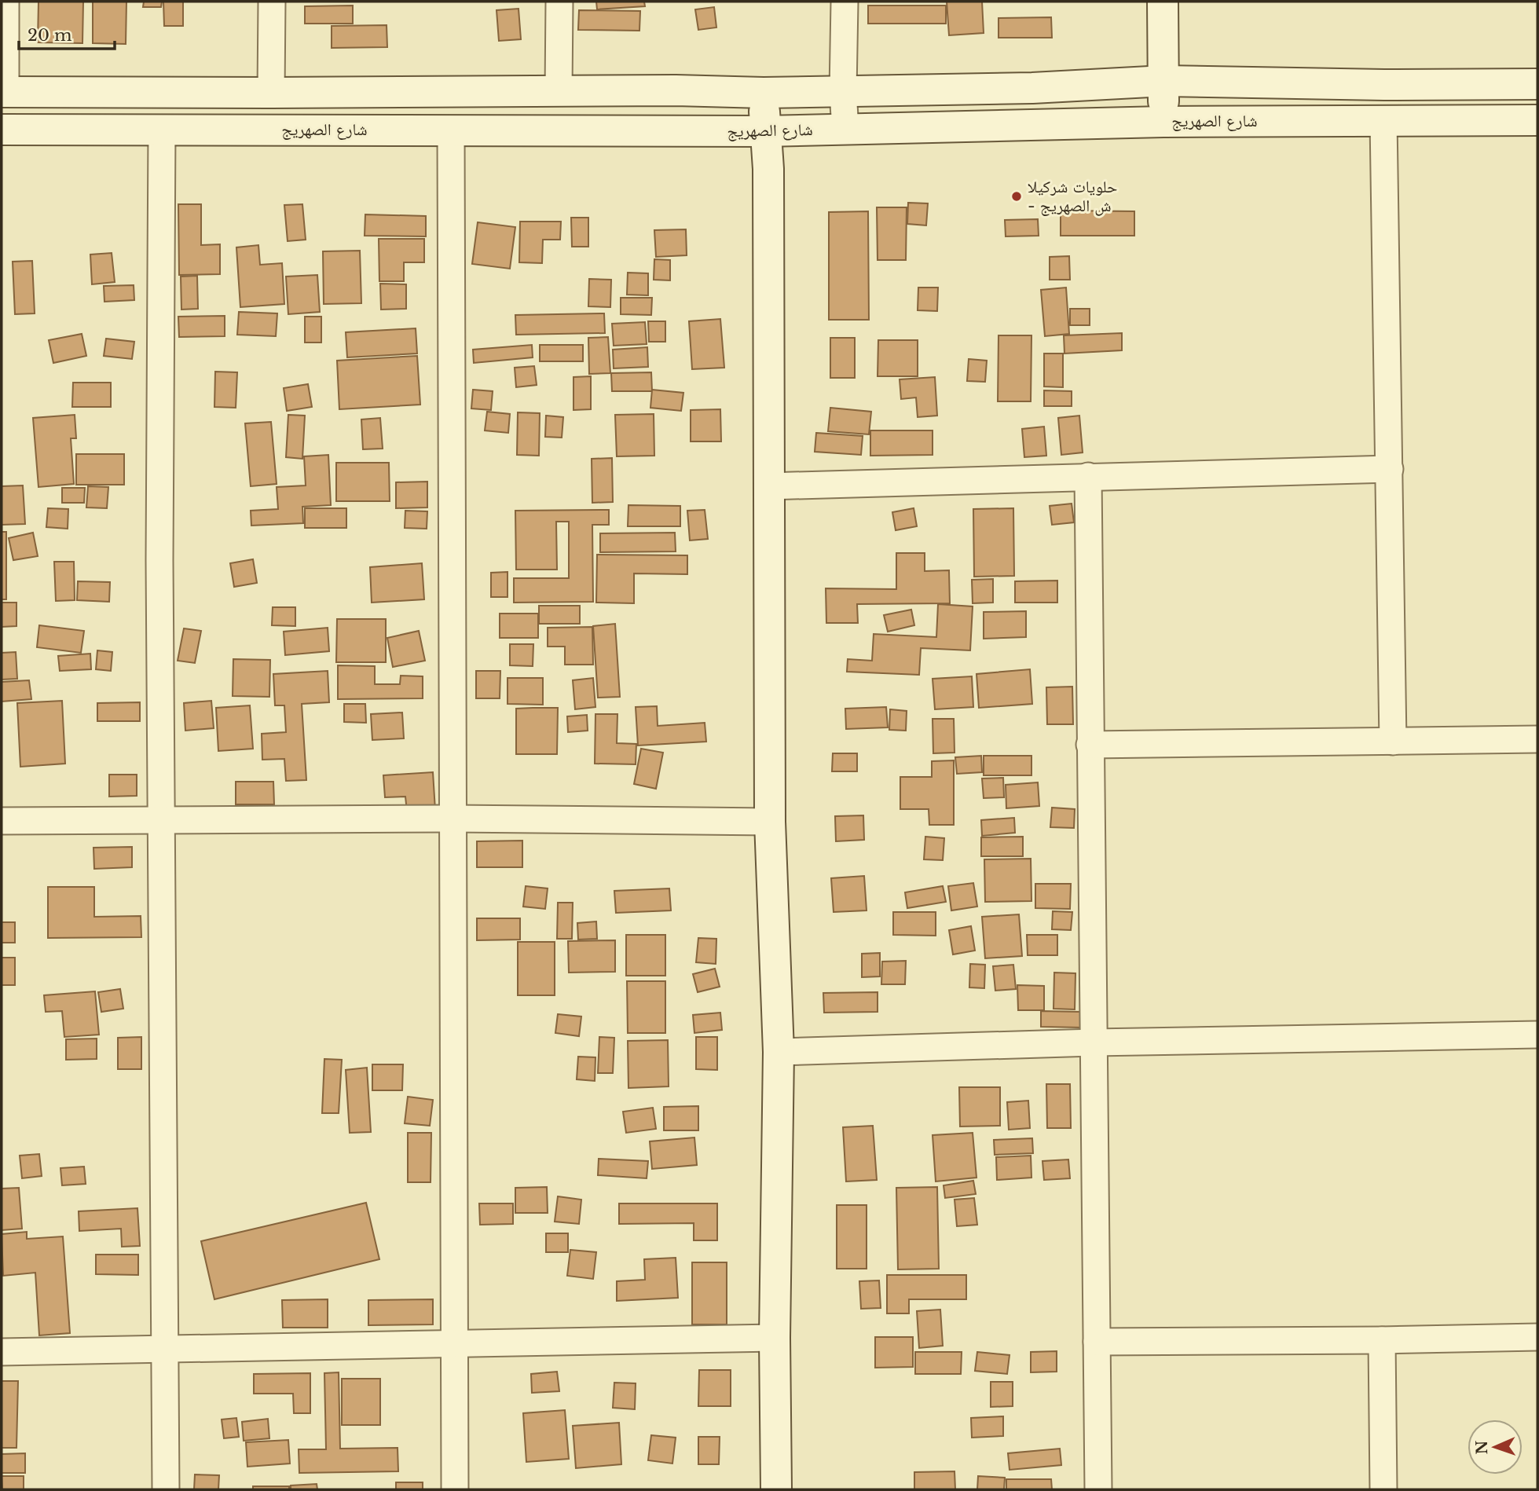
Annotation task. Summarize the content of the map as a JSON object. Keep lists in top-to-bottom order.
{
  "streets": {
    "main road": ["شارع الصهريج"]
  },
  "places": ["حلويات شركيلا - ش الصهريج"],
  "scale_bar": "20 m",
  "north": "left"
}
